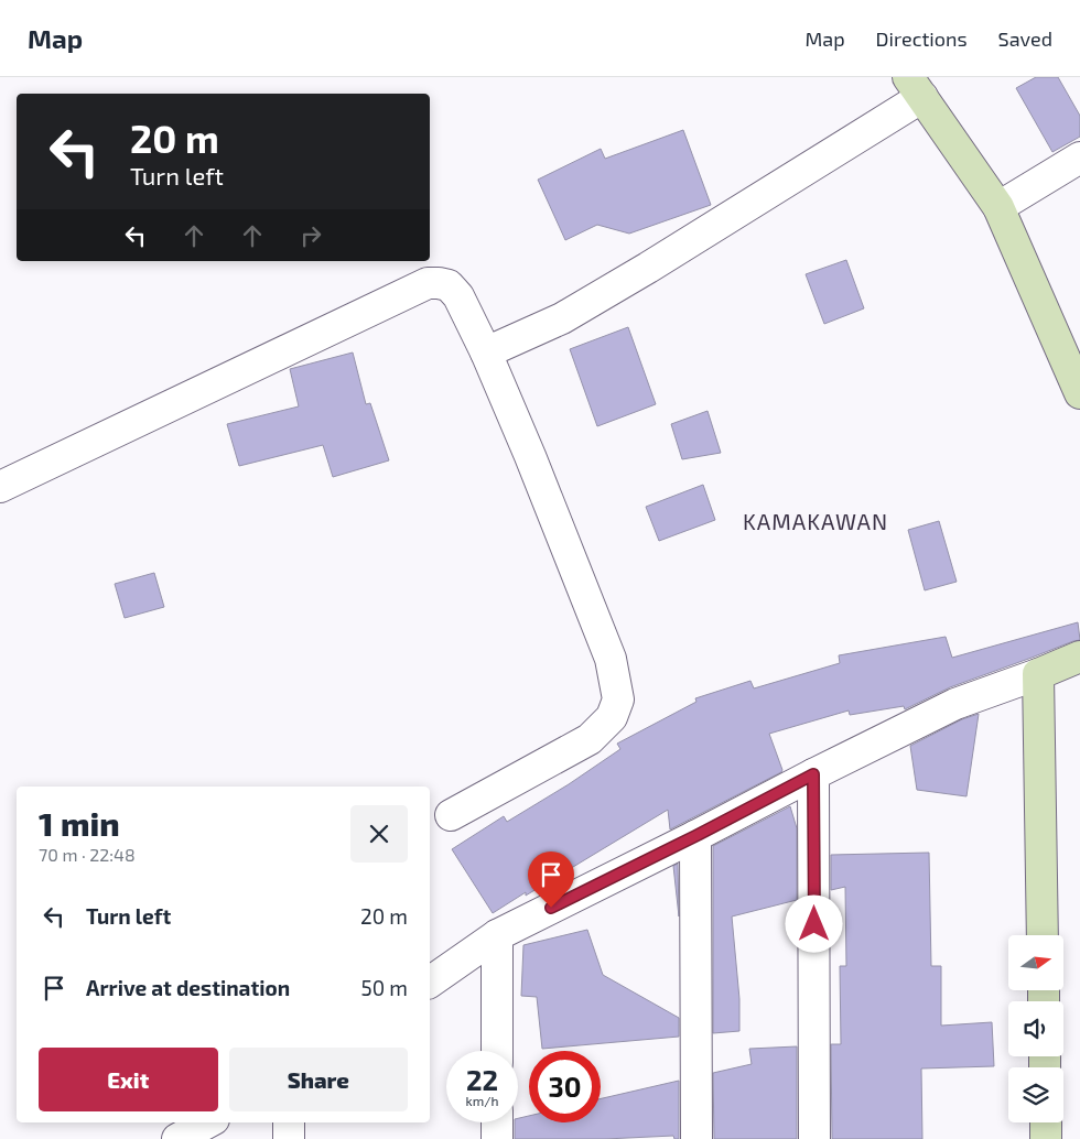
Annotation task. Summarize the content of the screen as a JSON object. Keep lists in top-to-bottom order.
{
  "districts": ["KAMAKAWAN"],
  "north": "right",
  "page": {
    "header": "Map",
    "nav": ["Map", "Directions", "Saved"],
    "turn": ["20 m", "Turn left"],
    "heading": ["1 min", "70 m · 22:48"],
    "list": [
      {
        "name": "Turn left",
        "value": "20 m"
      },
      {
        "name": "Arrive at destination",
        "value": "50 m"
      }
    ],
    "buttons": ["Exit", "Share"],
    "speed": "22 km/h",
    "limit": "30"
  }
}
